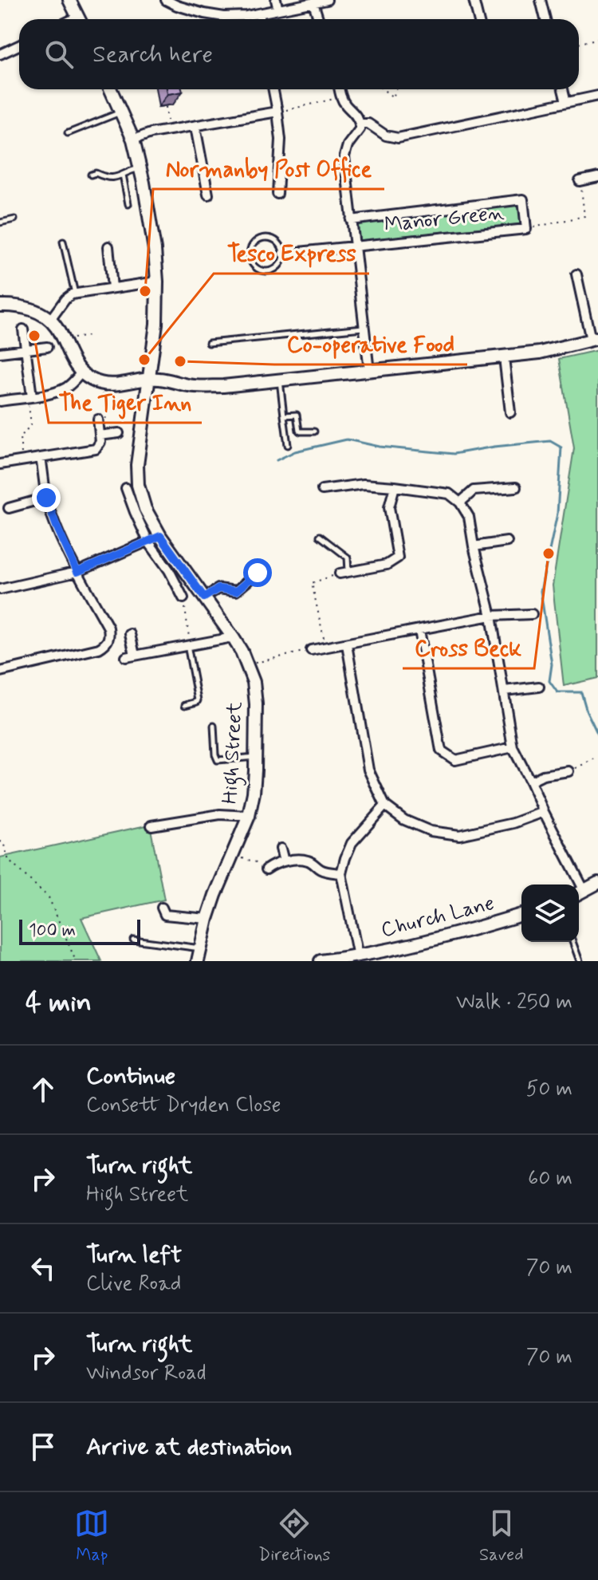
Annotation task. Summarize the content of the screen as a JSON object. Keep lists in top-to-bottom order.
{
  "streets": {
    "main road": ["High Street", "Church Lane"],
    "street": ["Manor Green"]
  },
  "places": [
    "Normanby Post Office",
    "The Tiger Inn",
    "Tesco Express",
    "Co-operative Food",
    "Cross Beck"
  ],
  "scale_bar": "100 m",
  "page": {
    "search": "Search here",
    "scale": "100 m",
    "heading": ["4 min", "Walk · 250 m"],
    "list": [
      ["Continue", "Consett Dryden Close", "50 m"],
      ["Turn right", "High Street", "60 m"],
      ["Turn left", "Clive Road", "70 m"],
      ["Turn right", "Windsor Road", "70 m"],
      "Arrive at destination"
    ],
    "nav": ["Map", "Directions", "Saved"]
  }
}
